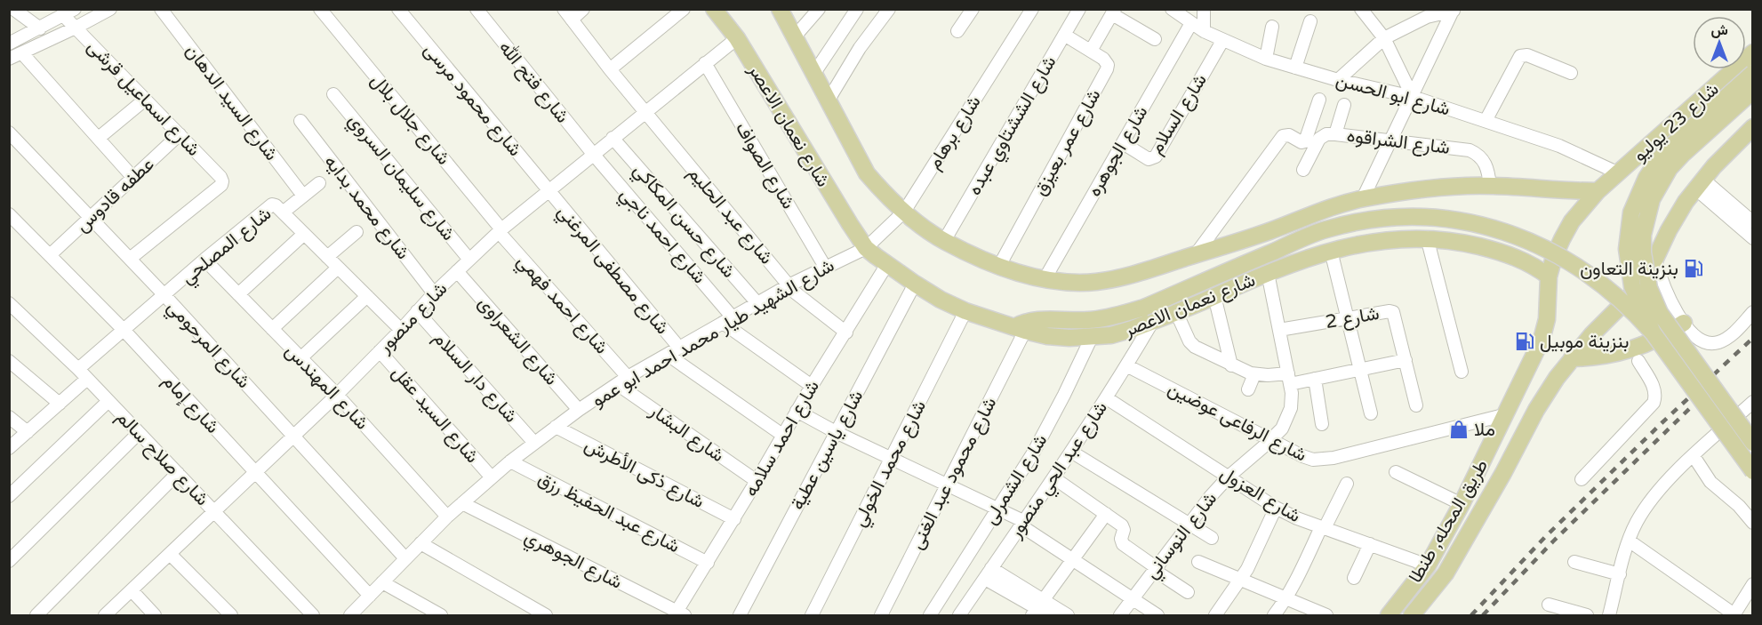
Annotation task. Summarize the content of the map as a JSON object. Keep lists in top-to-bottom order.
{
  "streets": {
    "main road": ["شارع 23 يوليو", "شارع نعمان الاعصر", "طريق المحله, طنطا"],
    "street": [
      "شارع فتح الله",
      "شارع ابو الحسن",
      "شارع اسماعيل قرشى",
      "شارع محمود مرسى",
      "شارع السيد الدهان",
      "شارع السلام",
      "شارع جلال بلال",
      "شارع الششتاوي عبده",
      "شارع برهام",
      "شارع الشراقوه",
      "شارع عمر بعيزق",
      "شارع الجوهره",
      "شارع الصواف",
      "شارع سليمان السروي",
      "عطفه قادوس",
      "شارع محمد بدايه",
      "شارع عبد الحليم",
      "شارع حسن المكاكي",
      "شارع احمد ناجي",
      "شارع المصلحي",
      "شارع مصطفى المرغني",
      "شارع احمد فهمي",
      "شارع منصور",
      "شارع 2",
      "شارع الشهيد طيار محمد احمد ابو عمو",
      "شارع الشعراوى",
      "شارع المرحومي",
      "شارع دار السلام",
      "شارع المهندس",
      "شارع إمام",
      "شارع السيد عقل",
      "شارع الرفاعى عوضين",
      "شارع البشار",
      "شارع احمد سلامه",
      "شارع ياسين عطية",
      "شارع صلاح سالم",
      "شارع محمد الخولي",
      "شارع عبد الحي منصور",
      "شارع ذكى الأطرش",
      "شارع محمود عبد الغنى",
      "شارع الشمرلى",
      "شارع العزول",
      "شارع عبد الحفيظ رزق",
      "شارع النوساني",
      "شارع الجوهري"
    ]
  },
  "crossings": [
    ["شارع فتح الله", "شارع احمد ناجي"],
    ["شارع فتح الله", "شارع منصور"],
    ["شارع ابو الحسن", "شارع السلام"],
    ["شارع ابو الحسن", "شارع 23 يوليو"],
    ["شارع ابو الحسن", "شارع الجوهره"],
    ["شارع اسماعيل قرشى", "عطفه قادوس"],
    ["شارع اسماعيل قرشى", "شارع المرحومي"],
    ["شارع محمود مرسى", "شارع مصطفى المرغني"],
    ["شارع محمود مرسى", "شارع منصور"],
    ["شارع السيد الدهان", "شارع المصلحي"],
    ["شارع السلام", "شارع الجوهره"],
    ["شارع جلال بلال", "شارع احمد فهمي"],
    ["شارع جلال بلال", "شارع منصور"],
    ["شارع 23 يوليو", "طريق المحله, طنطا"],
    ["شارع نعمان الاعصر", "شارع برهام"],
    ["شارع نعمان الاعصر", "شارع منصور"],
    ["شارع نعمان الاعصر", "شارع الشهيد طيار محمد احمد ابو عمو"],
    ["شارع نعمان الاعصر", "شارع احمد سلامه"],
    ["شارع نعمان الاعصر", "شارع ياسين عطية"],
    ["شارع نعمان الاعصر", "شارع محمد الخولي"],
    ["شارع نعمان الاعصر", "شارع عبد الحي منصور"],
    ["شارع نعمان الاعصر", "شارع محمود عبد الغنى"],
    ["شارع نعمان الاعصر", "شارع الشمرلى"],
    ["شارع نعمان الاعصر", "طريق المحله, طنطا"],
    ["شارع نعمان الاعصر", "شارع النوساني"],
    ["شارع الششتاوي عبده", "شارع عمر بعيزق"],
    ["شارع برهام", "شارع الشهيد طيار محمد احمد ابو عمو"],
    ["شارع الصواف", "شارع منصور"],
    ["شارع الصواف", "شارع الشهيد طيار محمد احمد ابو عمو"],
    ["شارع سليمان السروي", "شارع منصور"],
    ["عطفه قادوس", "شارع المرحومي"],
    ["عطفه قادوس", "شارع إمام"],
    ["شارع محمد بدايه", "شارع منصور"],
    ["شارع عبد الحليم", "شارع منصور"],
    ["شارع عبد الحليم", "شارع الشهيد طيار محمد احمد ابو عمو"],
    ["شارع عبد الحليم", "شارع احمد سلامه"],
    ["شارع حسن المكاكي", "شارع منصور"],
    ["شارع حسن المكاكي", "شارع الشهيد طيار محمد احمد ابو عمو"],
    ["شارع احمد ناجي", "شارع منصور"],
    ["شارع احمد ناجي", "شارع الشهيد طيار محمد احمد ابو عمو"],
    ["شارع احمد ناجي", "شارع احمد سلامه"],
    ["شارع المصلحي", "شارع المرحومي"],
    ["شارع المصلحي", "شارع المهندس"],
    ["شارع المصلحي", "شارع إمام"],
    ["شارع المصلحي", "شارع صلاح سالم"],
    ["شارع مصطفى المرغني", "شارع منصور"],
    ["شارع مصطفى المرغني", "شارع الشهيد طيار محمد احمد ابو عمو"],
    ["شارع مصطفى المرغني", "شارع احمد سلامه"],
    ["شارع احمد فهمي", "شارع منصور"],
    ["شارع احمد فهمي", "شارع الشهيد طيار محمد احمد ابو عمو"],
    ["شارع منصور", "شارع الشعراوى"],
    ["شارع منصور", "شارع المرحومي"],
    ["شارع منصور", "شارع دار السلام"],
    ["شارع منصور", "شارع المهندس"],
    ["شارع منصور", "شارع إمام"],
    ["شارع منصور", "شارع السيد عقل"],
    ["شارع منصور", "شارع صلاح سالم"],
    ["شارع 2", "شارع النوساني"],
    ["شارع الشهيد طيار محمد احمد ابو عمو", "شارع الشعراوى"],
    ["شارع الشهيد طيار محمد احمد ابو عمو", "شارع المرحومي"],
    ["شارع الشهيد طيار محمد احمد ابو عمو", "شارع دار السلام"],
    ["شارع الشهيد طيار محمد احمد ابو عمو", "شارع المهندس"],
    ["شارع الشهيد طيار محمد احمد ابو عمو", "شارع إمام"],
    ["شارع الشهيد طيار محمد احمد ابو عمو", "شارع السيد عقل"],
    ["شارع الشهيد طيار محمد احمد ابو عمو", "شارع البشار"],
    ["شارع الشهيد طيار محمد احمد ابو عمو", "شارع ذكى الأطرش"],
    ["شارع الشهيد طيار محمد احمد ابو عمو", "شارع عبد الحفيظ رزق"],
    ["شارع الشهيد طيار محمد احمد ابو عمو", "شارع الجوهري"],
    ["شارع الرفاعى عوضين", "شارع عبد الحي منصور"],
    ["شارع الرفاعى عوضين", "طريق المحله, طنطا"],
    ["شارع الرفاعى عوضين", "شارع النوساني"],
    ["شارع البشار", "شارع احمد سلامه"],
    ["شارع احمد سلامه", "شارع ذكى الأطرش"],
    ["شارع احمد سلامه", "شارع عبد الحفيظ رزق"],
    ["شارع احمد سلامه", "شارع الجوهري"],
    ["شارع عبد الحي منصور", "شارع العزول"],
    ["شارع العزول", "طريق المحله, طنطا"],
    ["شارع العزول", "شارع النوساني"]
  ],
  "places": {
    "fuel station": ["بنزينة التعاون", "بنزينة موبيل"],
    "shop": ["ملا"]
  },
  "north": "top"
}
